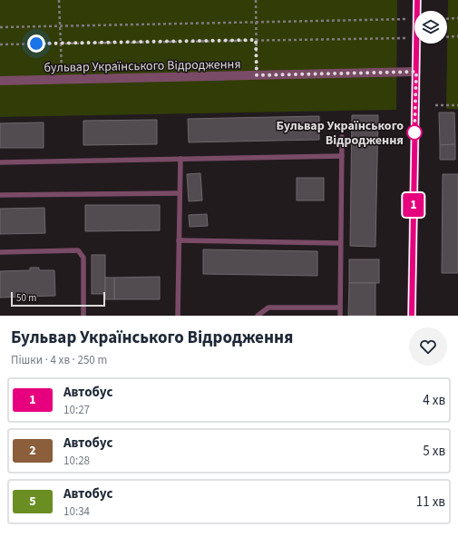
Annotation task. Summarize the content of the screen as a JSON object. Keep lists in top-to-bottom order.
{
  "streets": {
    "street": ["бульвар Українського Відродження"]
  },
  "places": ["Бульвар Українського Відродження"],
  "lines": ["bus line 1"],
  "scale_bar": "50 m",
  "page": {
    "on_map": "1",
    "scale": "50 m",
    "heading": ["Бульвар Українського Відродження", "Пішки · 4 хв · 250 m"],
    "list": [
      {
        "mark": "1",
        "name": "Автобус",
        "note": "10:27",
        "value": "4 хв"
      },
      {
        "mark": "2",
        "name": "Автобус",
        "note": "10:28",
        "value": "5 хв"
      },
      {
        "mark": "5",
        "name": "Автобус",
        "note": "10:34",
        "value": "11 хв"
      }
    ]
  }
}
